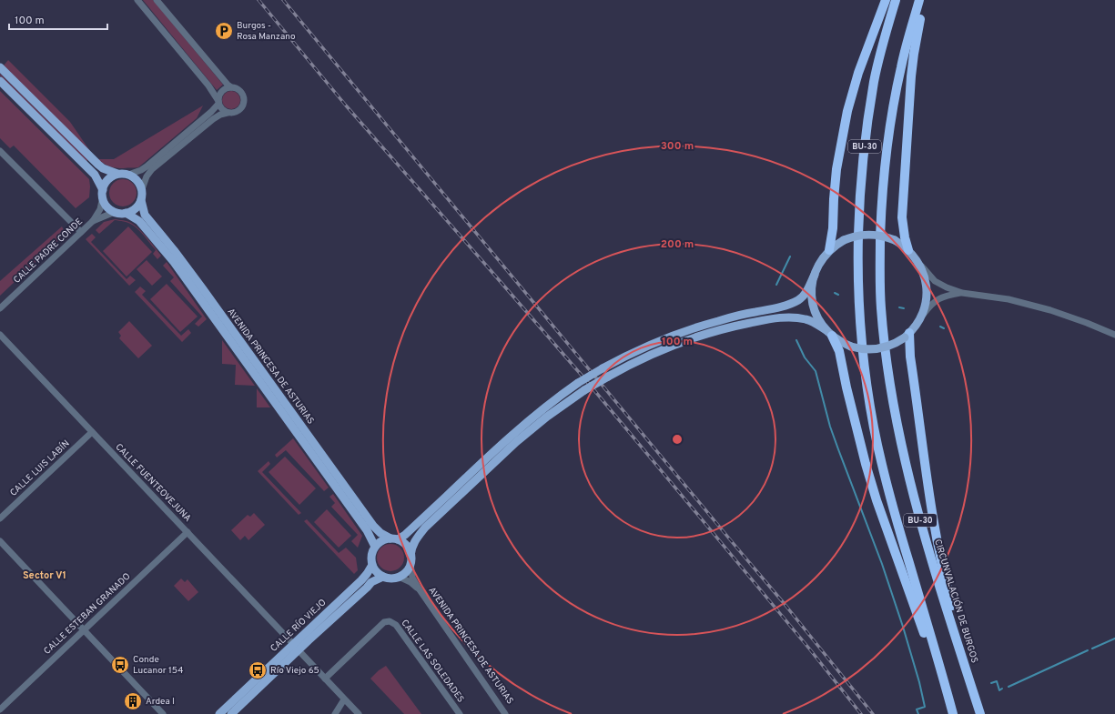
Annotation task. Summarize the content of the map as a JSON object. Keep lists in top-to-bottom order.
{
  "streets": {
    "highway": ["BU-30", "CIRCUNVALACIÓN DE BURGOS"],
    "main road": ["AVENIDA PRINCESA DE ASTURIAS", "CALLE RÍO VIEJO"],
    "street": [
      "CALLE PADRE CONDE",
      "CALLE LUIS LABÍN",
      "CALLE FUENTEOVEJUNA",
      "CALLE ESTEBAN GRANADO",
      "CALLE LAS SOLEDADES"
    ]
  },
  "crossings": [
    ["CALLE PADRE CONDE", "AVENIDA PRINCESA DE ASTURIAS"],
    ["AVENIDA PRINCESA DE ASTURIAS", "CALLE RÍO VIEJO"],
    ["CALLE LUIS LABÍN", "CALLE FUENTEOVEJUNA"],
    ["CALLE FUENTEOVEJUNA", "CALLE ESTEBAN GRANADO"],
    ["CALLE FUENTEOVEJUNA", "CALLE RÍO VIEJO"],
    ["CALLE FUENTEOVEJUNA", "CALLE LAS SOLEDADES"]
  ],
  "districts": ["Sector V1"],
  "places": {
    "parking": ["Burgos - Rosa Manzano"],
    "bus stop": ["Conde Lucanor 154", "Río Viejo 65"],
    "building": ["Ardea I"]
  },
  "scale_bar": "100 m",
  "rings": ["300 m", "200 m", "100 m"]
}
